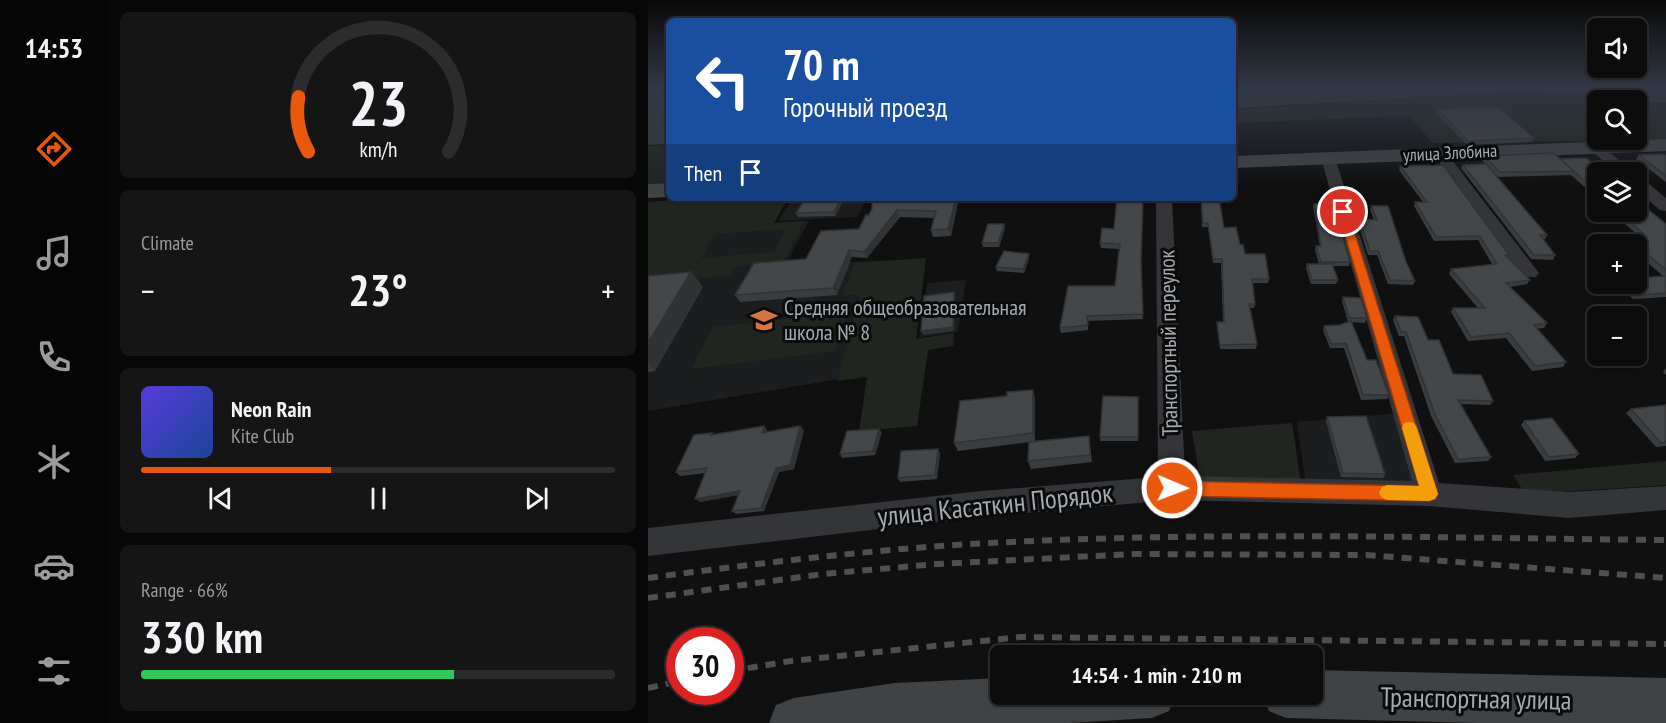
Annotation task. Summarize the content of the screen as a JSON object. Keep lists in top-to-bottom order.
{
  "streets": {
    "main road": ["улица Злобина", "Транспортная улица"],
    "street": ["Транспортный переулок", "улица Касаткин Порядок"]
  },
  "crossings": [
    ["Транспортный переулок", "улица Касаткин Порядок"]
  ],
  "places": {
    "school or university": ["Средняя общеобразовательная школа № 8"]
  },
  "page": {
    "tabs": "14:53",
    "map_buttons": ["+", "−"],
    "turn": ["70 m", "Горочный проезд"],
    "then": "Then",
    "tile": [
      "Climate",
      ["Range · 66%", "330 km"]
    ],
    "heat": ["−", "23°", "+"],
    "song": ["Neon Rain", "Kite Club"],
    "limit": "30",
    "trip": "14:54 · 1 min · 210 m",
    "gauge": ["23", "km/h"]
  }
}
